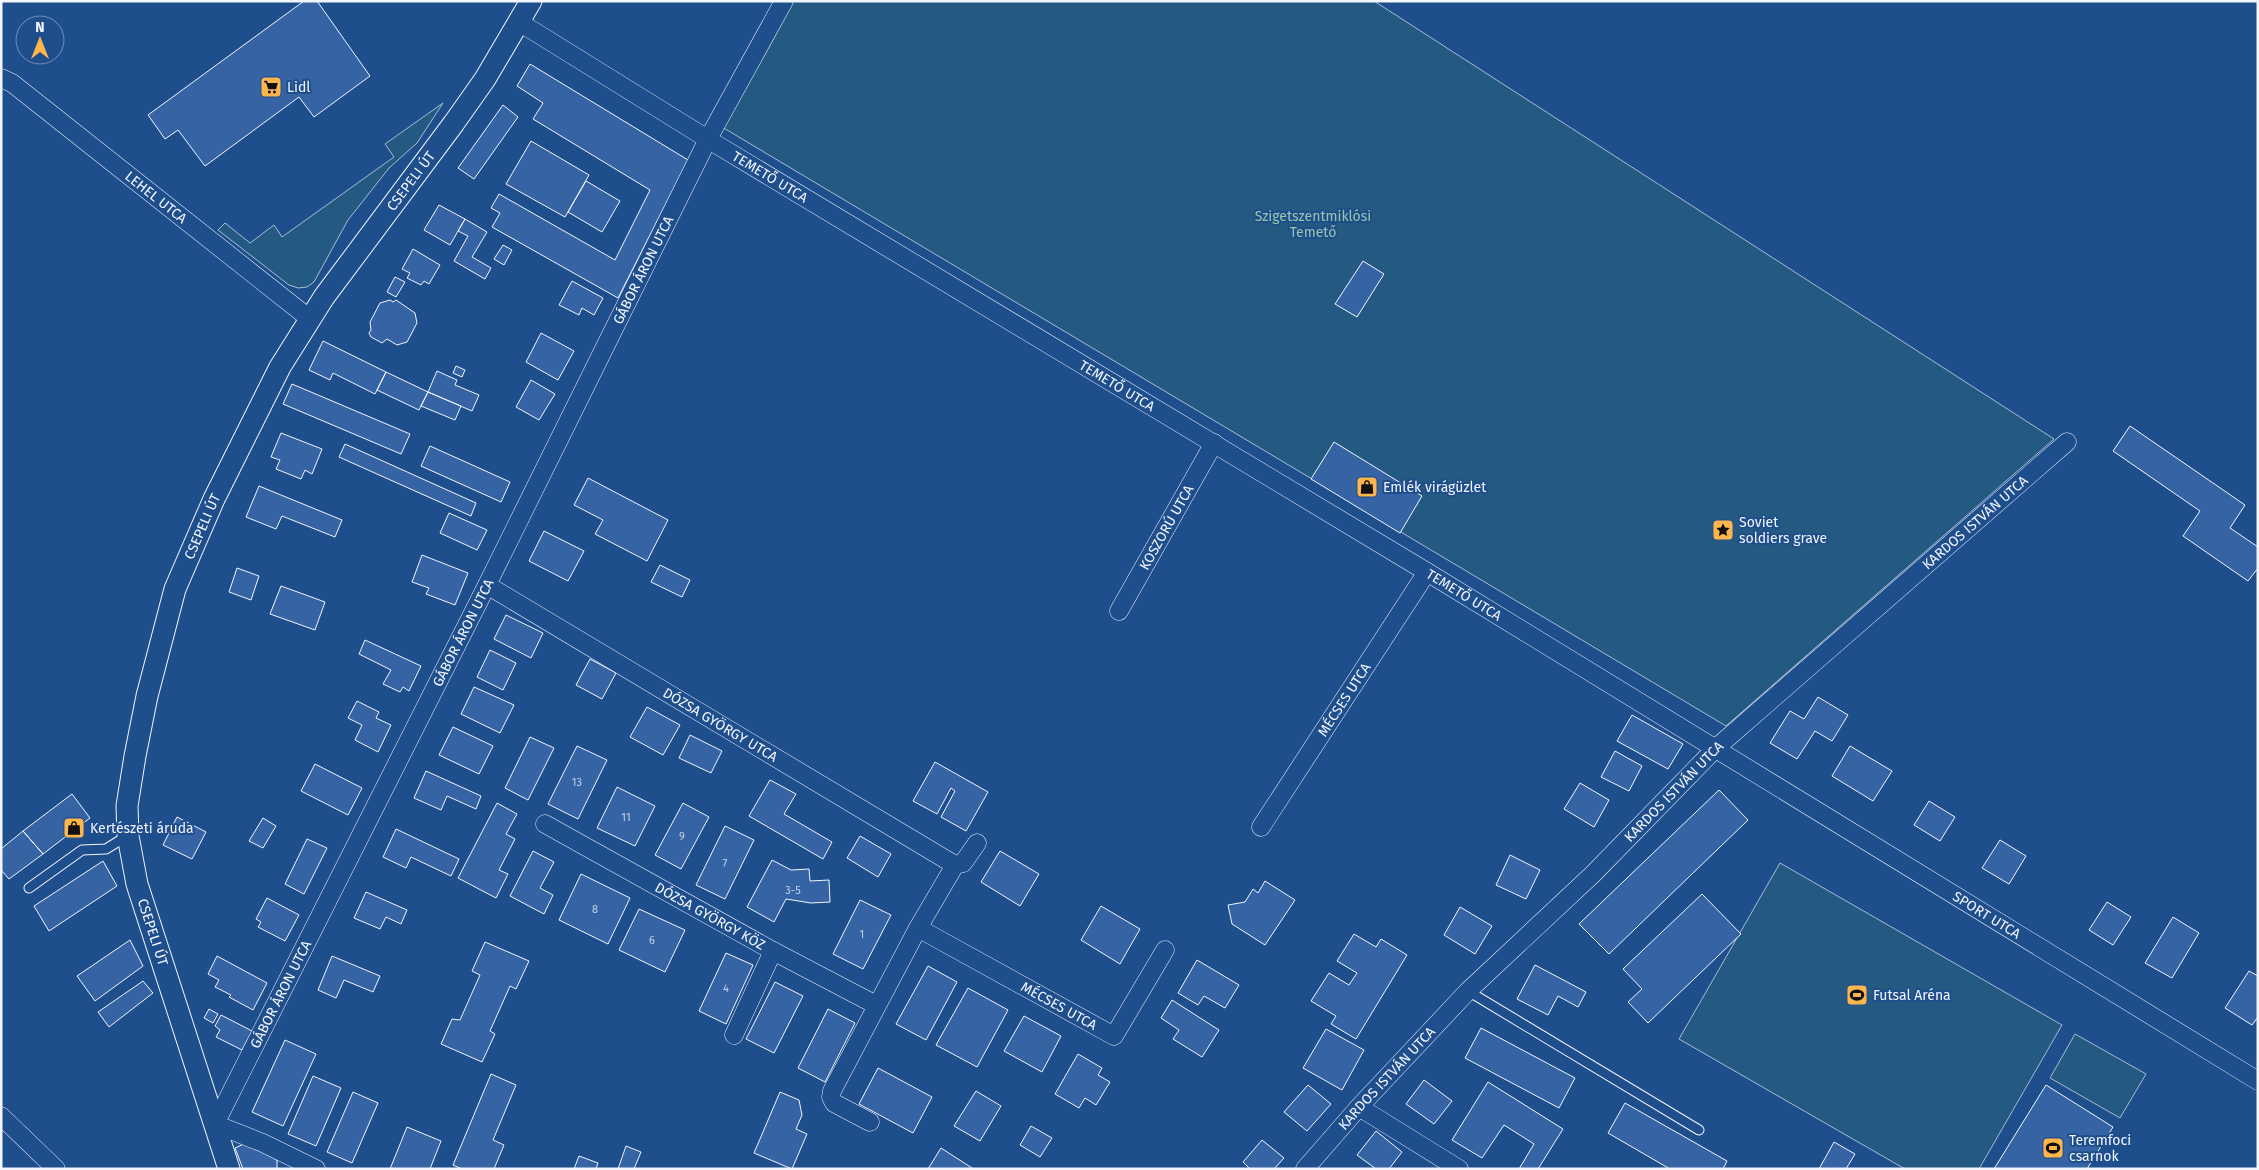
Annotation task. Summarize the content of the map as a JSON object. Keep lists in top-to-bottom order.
{
  "streets": {
    "street": [
      "TEMETŐ UTCA",
      "CSEPELI ÚT",
      "LEHEL UTCA",
      "GÁBOR ÁRON UTCA",
      "KARDOS ISTVÁN UTCA",
      "KOSZORÚ UTCA",
      "MÉCSES UTCA",
      "DÓZSA GYÖRGY UTCA",
      "SPORT UTCA",
      "DÓZSA GYÖRGY KÖZ"
    ]
  },
  "crossings": [
    ["TEMETŐ UTCA", "CSEPELI ÚT"],
    ["TEMETŐ UTCA", "GÁBOR ÁRON UTCA"],
    ["TEMETŐ UTCA", "KARDOS ISTVÁN UTCA"],
    ["TEMETŐ UTCA", "KOSZORÚ UTCA"],
    ["TEMETŐ UTCA", "MÉCSES UTCA"],
    ["TEMETŐ UTCA", "SPORT UTCA"],
    ["CSEPELI ÚT", "LEHEL UTCA"],
    ["CSEPELI ÚT", "GÁBOR ÁRON UTCA"],
    ["GÁBOR ÁRON UTCA", "DÓZSA GYÖRGY UTCA"],
    ["KARDOS ISTVÁN UTCA", "SPORT UTCA"]
  ],
  "parks": ["Szigetszentmiklósi Temető"],
  "places": {
    "supermarket": ["Lidl"],
    "shop": ["Emlék virágüzlet", "Kertészeti áruda"],
    "place": ["Soviet soldiers grave"],
    "sports": ["Futsal Aréna", "Teremfoci csarnok"]
  },
  "house_numbers": [
    "13",
    "11",
    "9",
    "7",
    "3-5",
    "8",
    "1",
    "6",
    "4"
  ],
  "north": "top"
}
